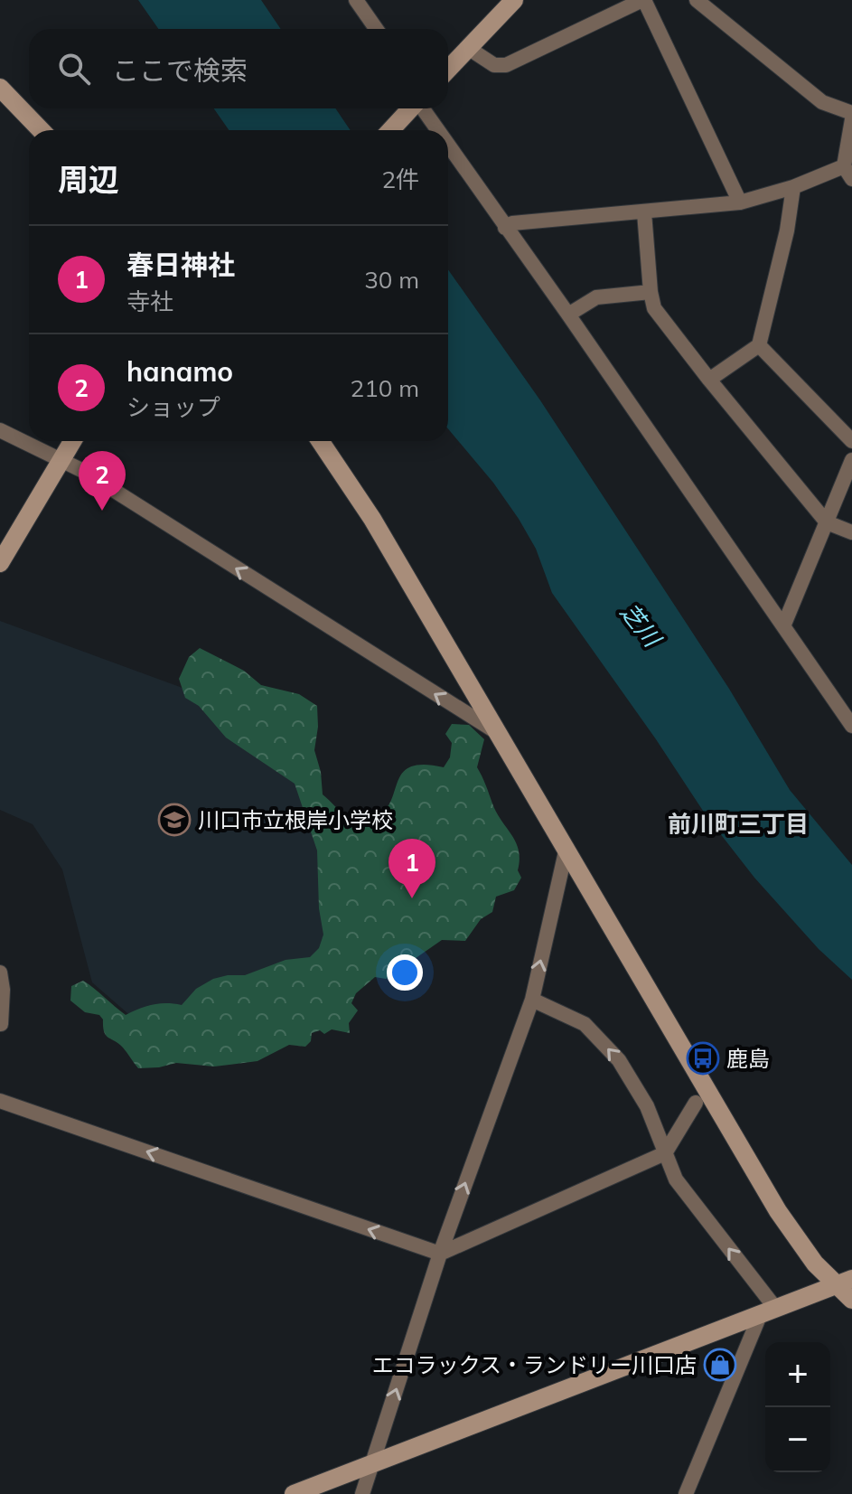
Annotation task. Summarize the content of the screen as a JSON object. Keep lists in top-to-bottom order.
{
  "districts": ["前川町三丁目"],
  "water": ["芝川"],
  "places": {
    "school or university": ["川口市立根岸小学校"],
    "bus stop": ["鹿島"],
    "shop": ["エコラックス・ランドリー川口店"]
  },
  "page": {
    "search": "ここで検索",
    "heading": ["周辺", "2件"],
    "list": [
      {
        "mark": "1",
        "name": "春日神社",
        "note": "寺社",
        "value": "30 m"
      },
      {
        "mark": "2",
        "name": "hanamo",
        "note": "ショップ",
        "value": "210 m"
      }
    ],
    "pins": ["2", "1"],
    "map_buttons": ["+", "−"]
  }
}
